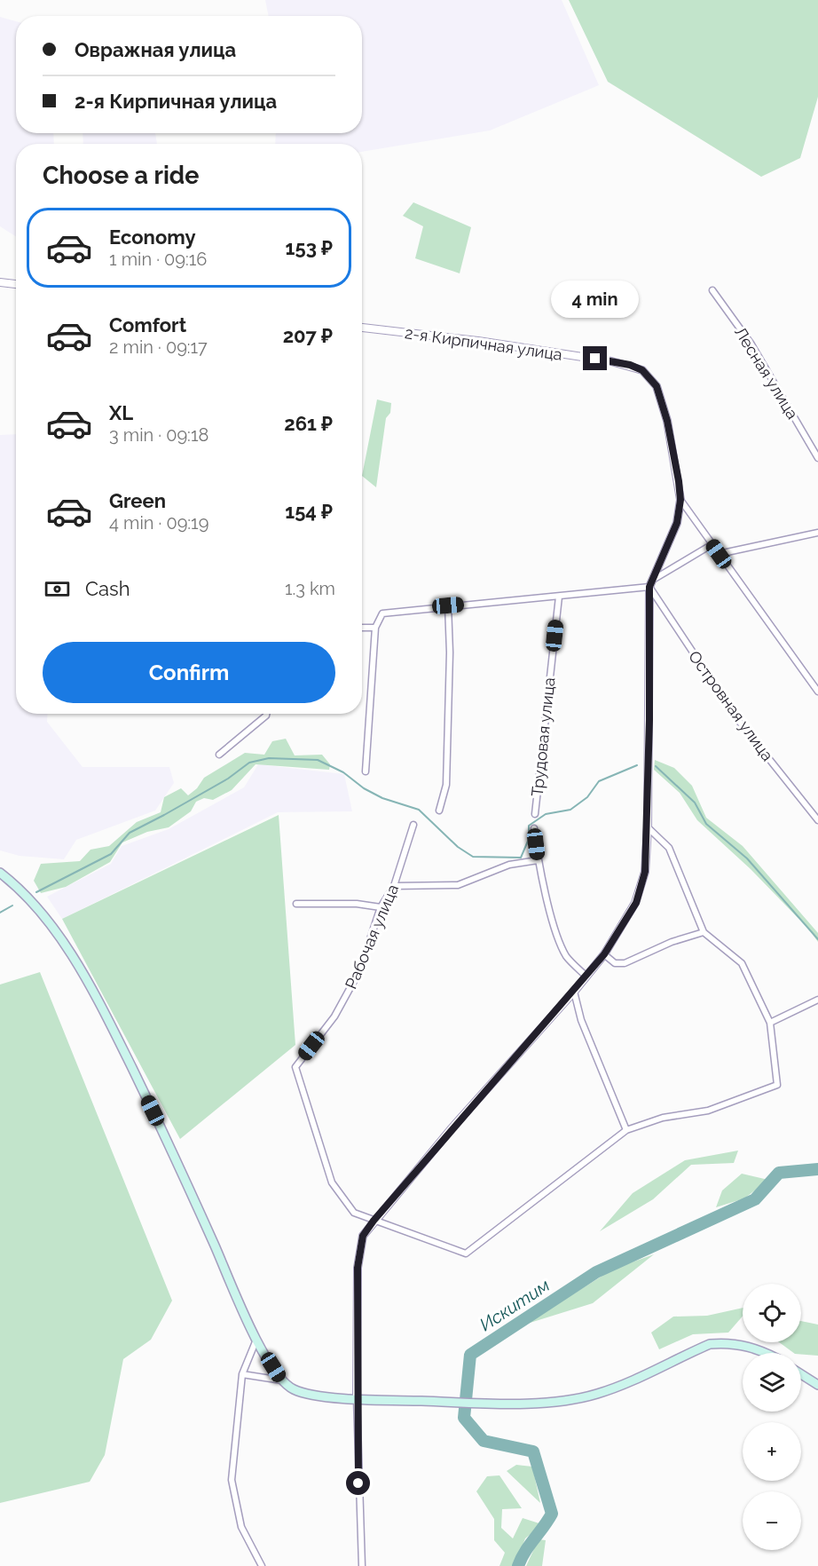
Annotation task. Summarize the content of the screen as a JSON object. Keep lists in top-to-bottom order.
{
  "streets": {
    "street": [
      "2-я Кирпичная улица",
      "Лесная улица",
      "Островная улица",
      "Трудовая улица",
      "Рабочая улица"
    ]
  },
  "water": ["Искитим"],
  "page": {
    "banner": ["Овражная улица", "2-я Кирпичная улица"],
    "heading": "Choose a ride",
    "list": [
      {
        "name": "Economy",
        "note": "1 min · 09:16",
        "value": "153 ₽"
      },
      {
        "name": "Comfort",
        "note": "2 min · 09:17",
        "value": "207 ₽"
      },
      {
        "name": "XL",
        "note": "3 min · 09:18",
        "value": "261 ₽"
      },
      {
        "name": "Green",
        "note": "4 min · 09:19",
        "value": "154 ₽"
      }
    ],
    "bubble": "4 min",
    "pay": ["Cash", "1.3 km"],
    "buttons": "Confirm",
    "map_buttons": ["+", "−"]
  }
}
